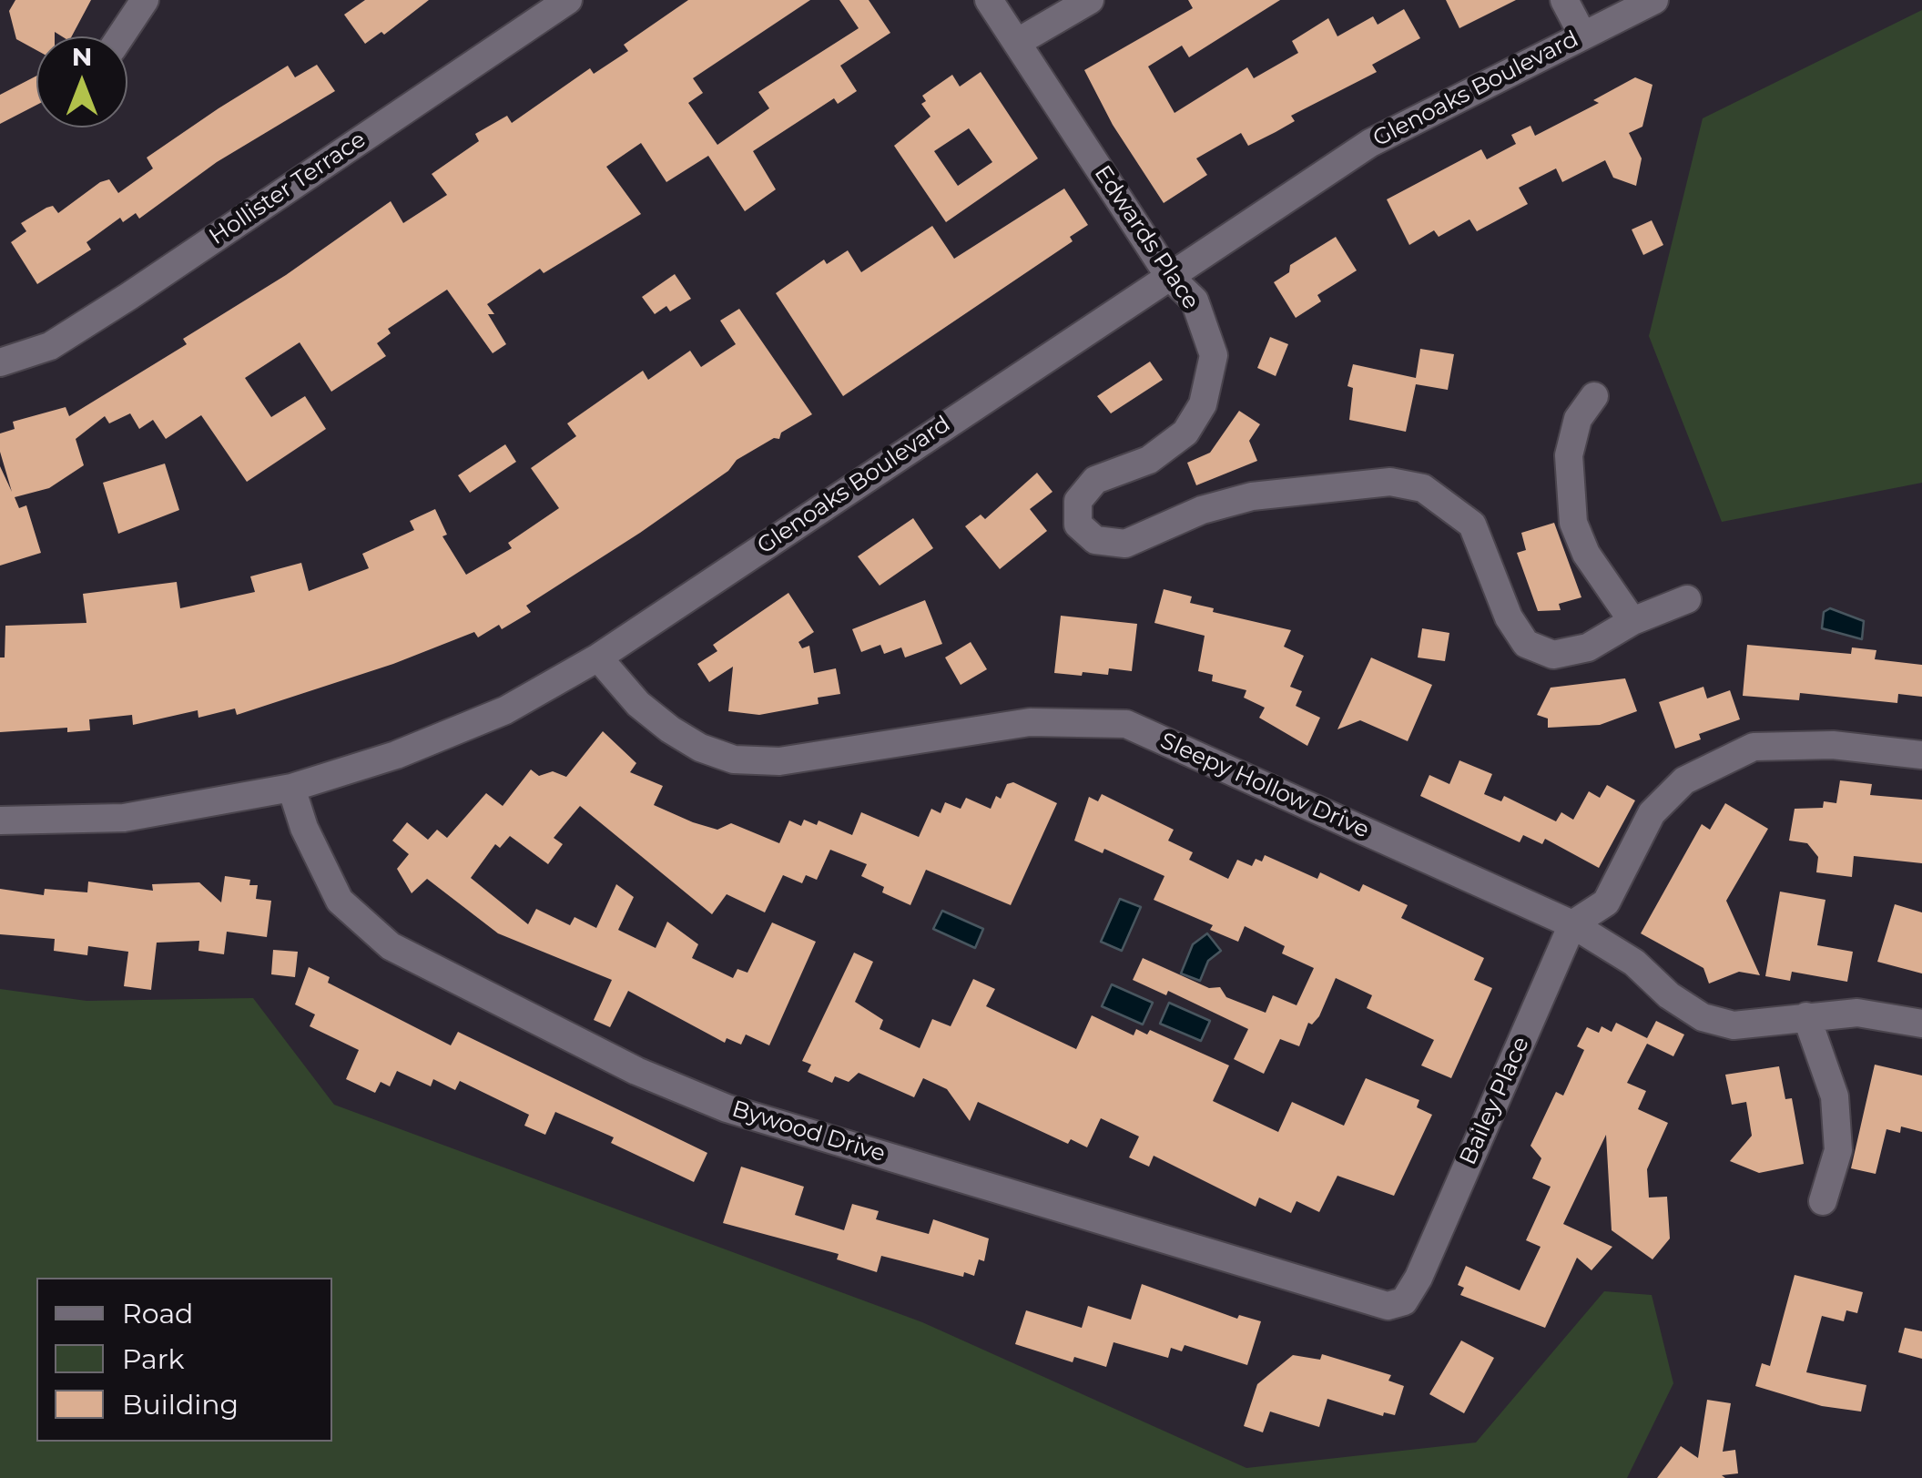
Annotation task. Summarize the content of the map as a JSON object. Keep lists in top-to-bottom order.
{
  "streets": {
    "street": [
      "Glenoaks Boulevard",
      "Hollister Terrace",
      "Edwards Place",
      "Sleepy Hollow Drive",
      "Bailey Place",
      "Bywood Drive"
    ]
  },
  "crossings": [
    ["Glenoaks Boulevard", "Edwards Place"],
    ["Glenoaks Boulevard", "Sleepy Hollow Drive"],
    ["Glenoaks Boulevard", "Bywood Drive"],
    ["Sleepy Hollow Drive", "Bailey Place"],
    ["Bailey Place", "Bywood Drive"]
  ],
  "legend": ["Road", "Park", "Building"],
  "north": "top"
}
